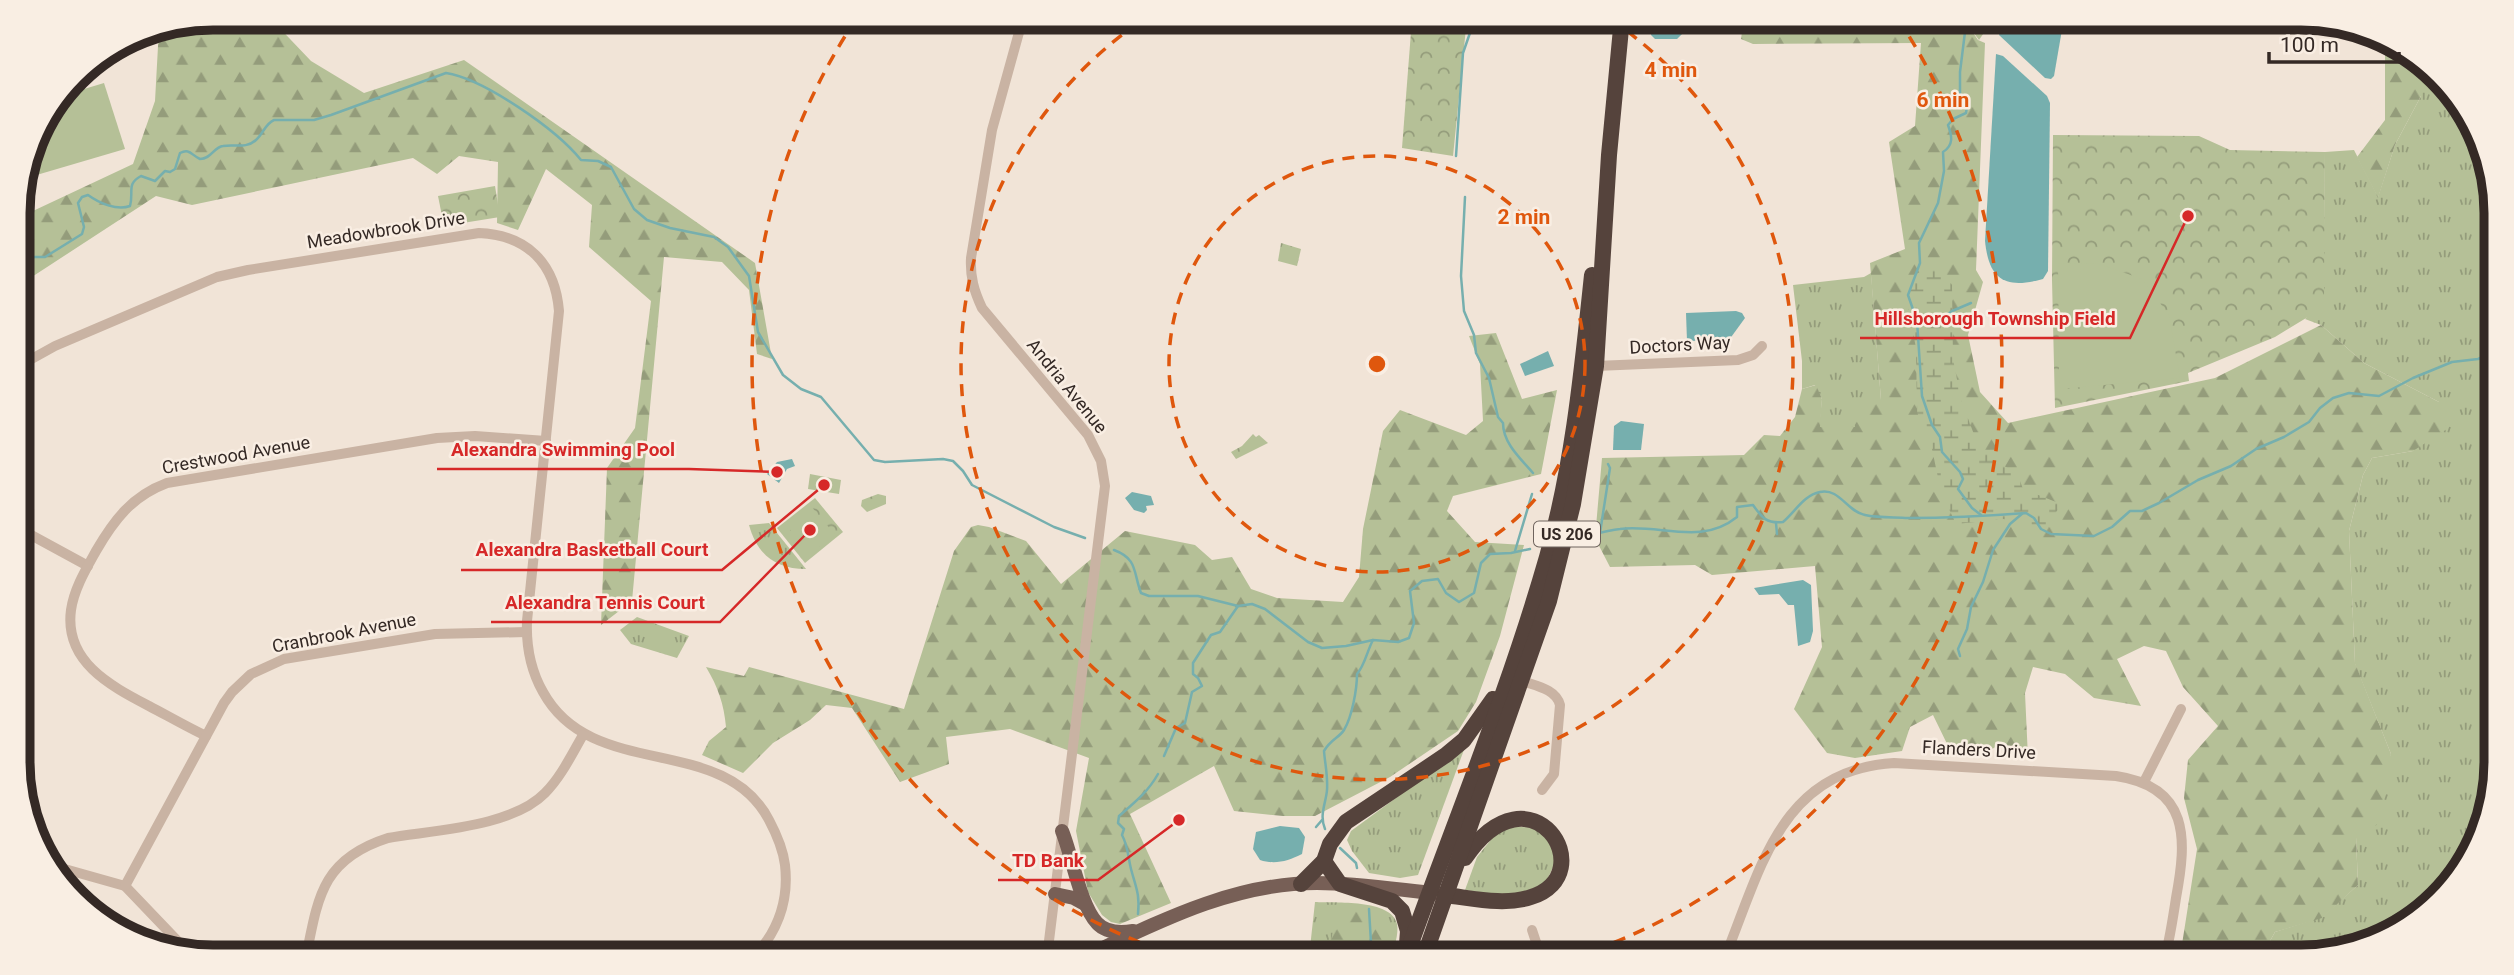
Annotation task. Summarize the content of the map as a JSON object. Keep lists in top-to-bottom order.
{
  "streets": {
    "highway": ["US 206"],
    "street": [
      "Meadowbrook Drive",
      "Doctors Way",
      "Andria Avenue",
      "Crestwood Avenue",
      "Cranbrook Avenue",
      "Flanders Drive"
    ]
  },
  "crossings": [
    ["Meadowbrook Drive", "Crestwood Avenue"],
    ["Meadowbrook Drive", "Cranbrook Avenue"],
    ["Doctors Way", "US 206"],
    ["Crestwood Avenue", "Cranbrook Avenue"]
  ],
  "places": [
    "Hillsborough Township Field",
    "Alexandra Swimming Pool",
    "Alexandra Basketball Court",
    "Alexandra Tennis Court",
    "TD Bank"
  ],
  "scale_bar": "100 m",
  "rings": ["4 min", "6 min", "2 min"]
}
